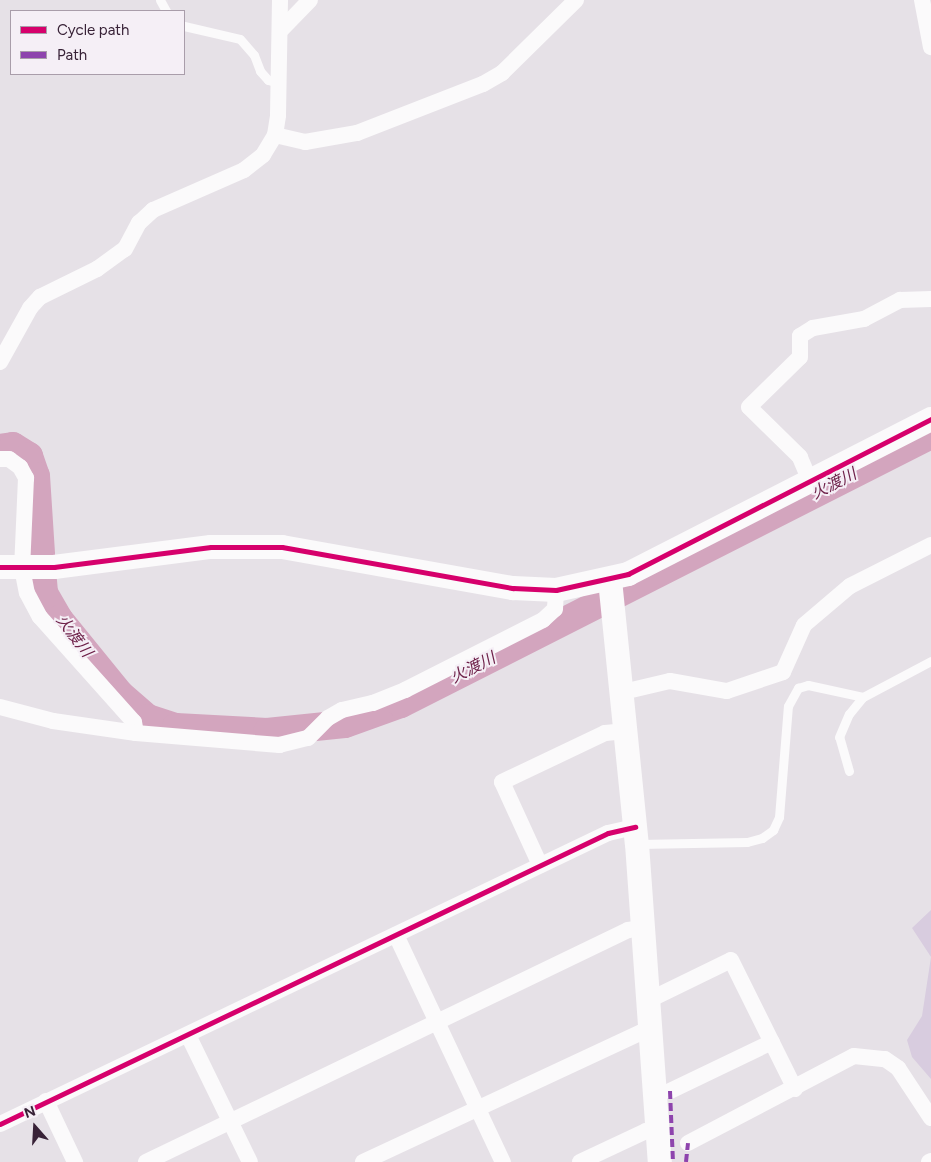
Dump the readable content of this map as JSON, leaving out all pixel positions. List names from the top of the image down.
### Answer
{
  "water": ["火渡川"],
  "legend": ["Cycle path", "Path"],
  "north": "top"
}
